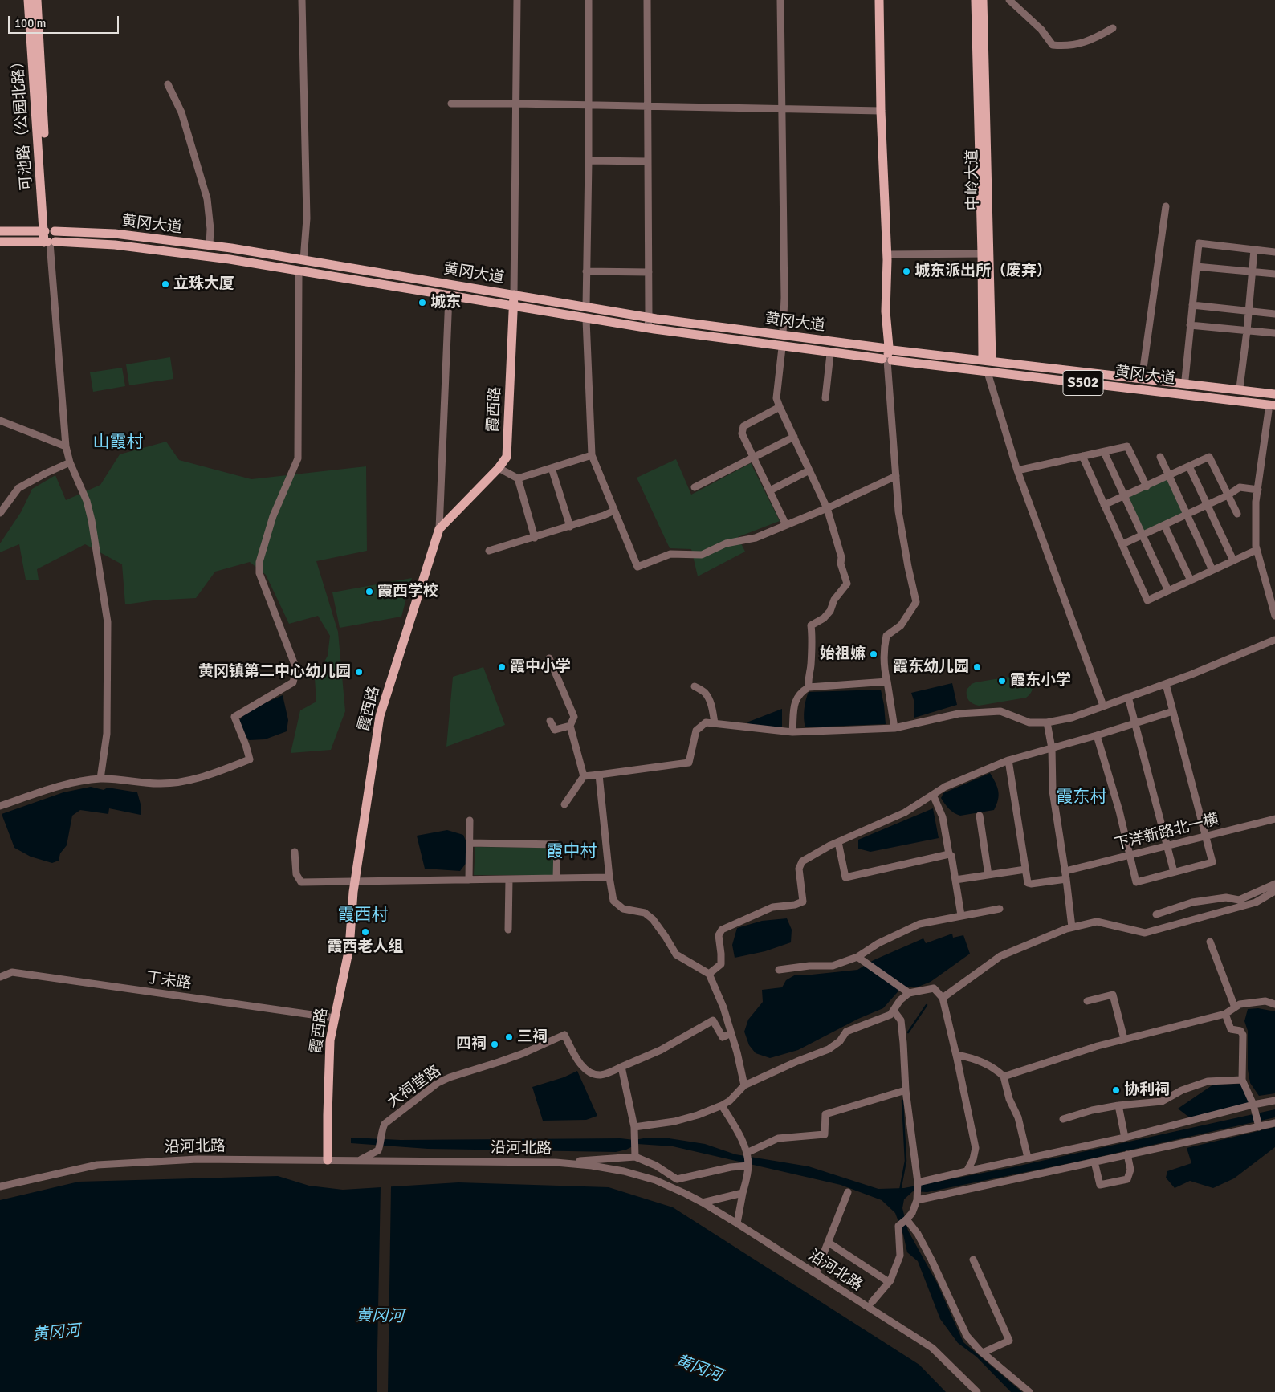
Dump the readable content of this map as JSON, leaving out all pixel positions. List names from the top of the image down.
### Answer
{
  "streets": {
    "main road": [
      "可池路（公园北路）",
      "中岭大道",
      "黄冈大道",
      "S502",
      "霞西路"
    ],
    "street": [
      "下洋新路北一横",
      "丁未路",
      "大祠堂路",
      "沿河北路"
    ]
  },
  "crossings": [
    ["可池路（公园北路）", "黄冈大道"],
    ["霞西路", "丁未路"],
    ["霞西路", "沿河北路"],
    ["大祠堂路", "沿河北路"]
  ],
  "districts": [
    "山霞村",
    "霞东村",
    "霞中村",
    "霞西村"
  ],
  "water": ["黄冈河"],
  "places": [
    "城东派出所（废弃）",
    "立珠大厦",
    "城东",
    "霞西学校",
    "始祖嫲",
    "霞中小学",
    "霞东幼儿园",
    "黄冈镇第二中心幼儿园",
    "霞东小学",
    "霞西老人组",
    "三祠",
    "四祠",
    "协利祠"
  ],
  "scale_bar": "100 m"
}
